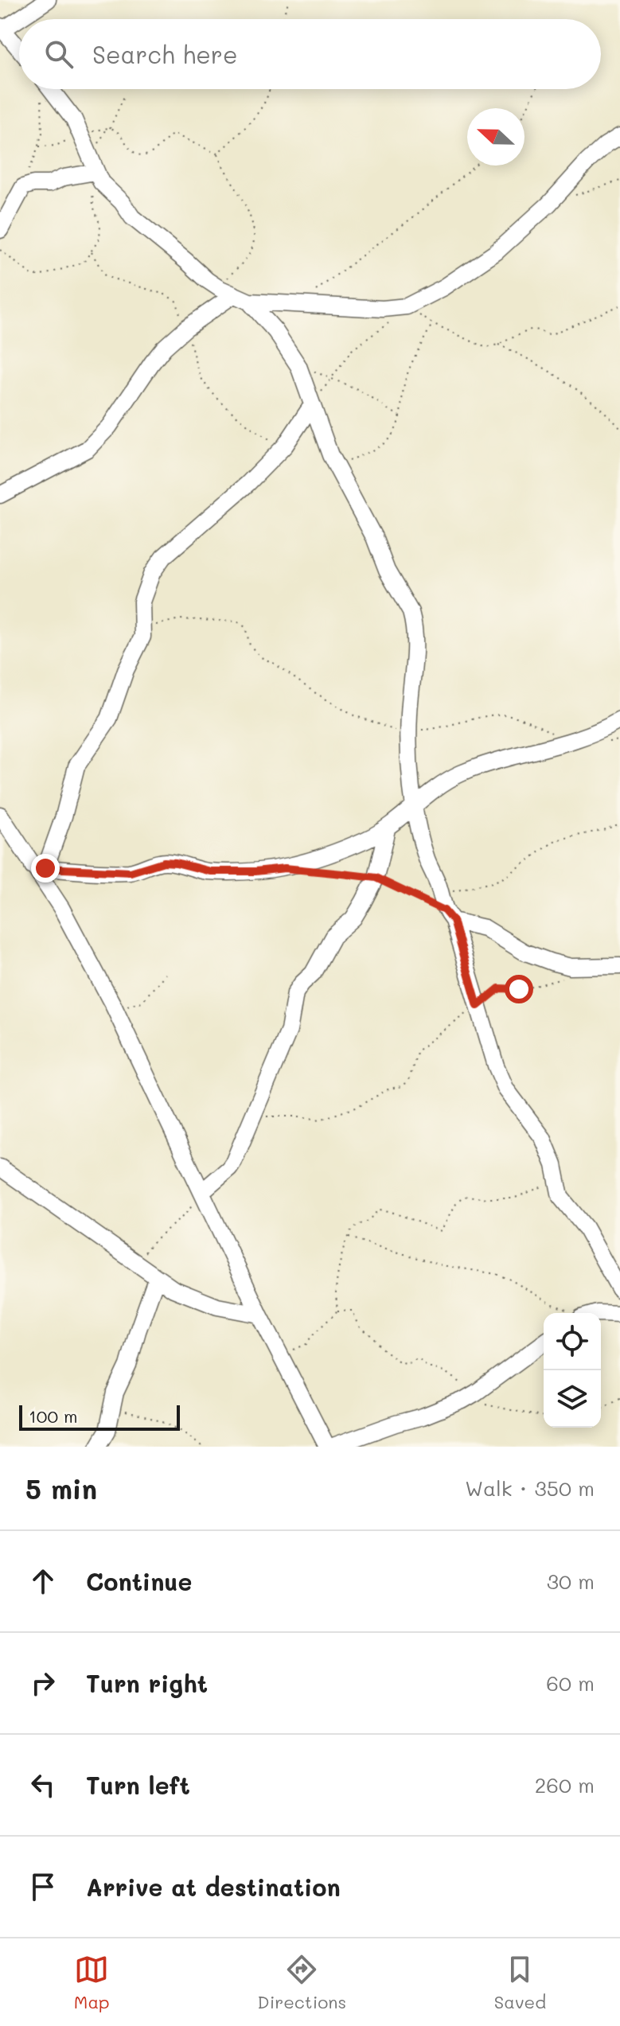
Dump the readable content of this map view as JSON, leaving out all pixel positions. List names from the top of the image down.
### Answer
{
  "scale_bar": "100 m",
  "north": "left",
  "page": {
    "search": "Search here",
    "scale": "100 m",
    "heading": ["5 min", "Walk · 350 m"],
    "list": [
      ["Continue", "30 m"],
      ["Turn right", "60 m"],
      ["Turn left", "260 m"],
      "Arrive at destination"
    ],
    "nav": ["Map", "Directions", "Saved"]
  }
}
